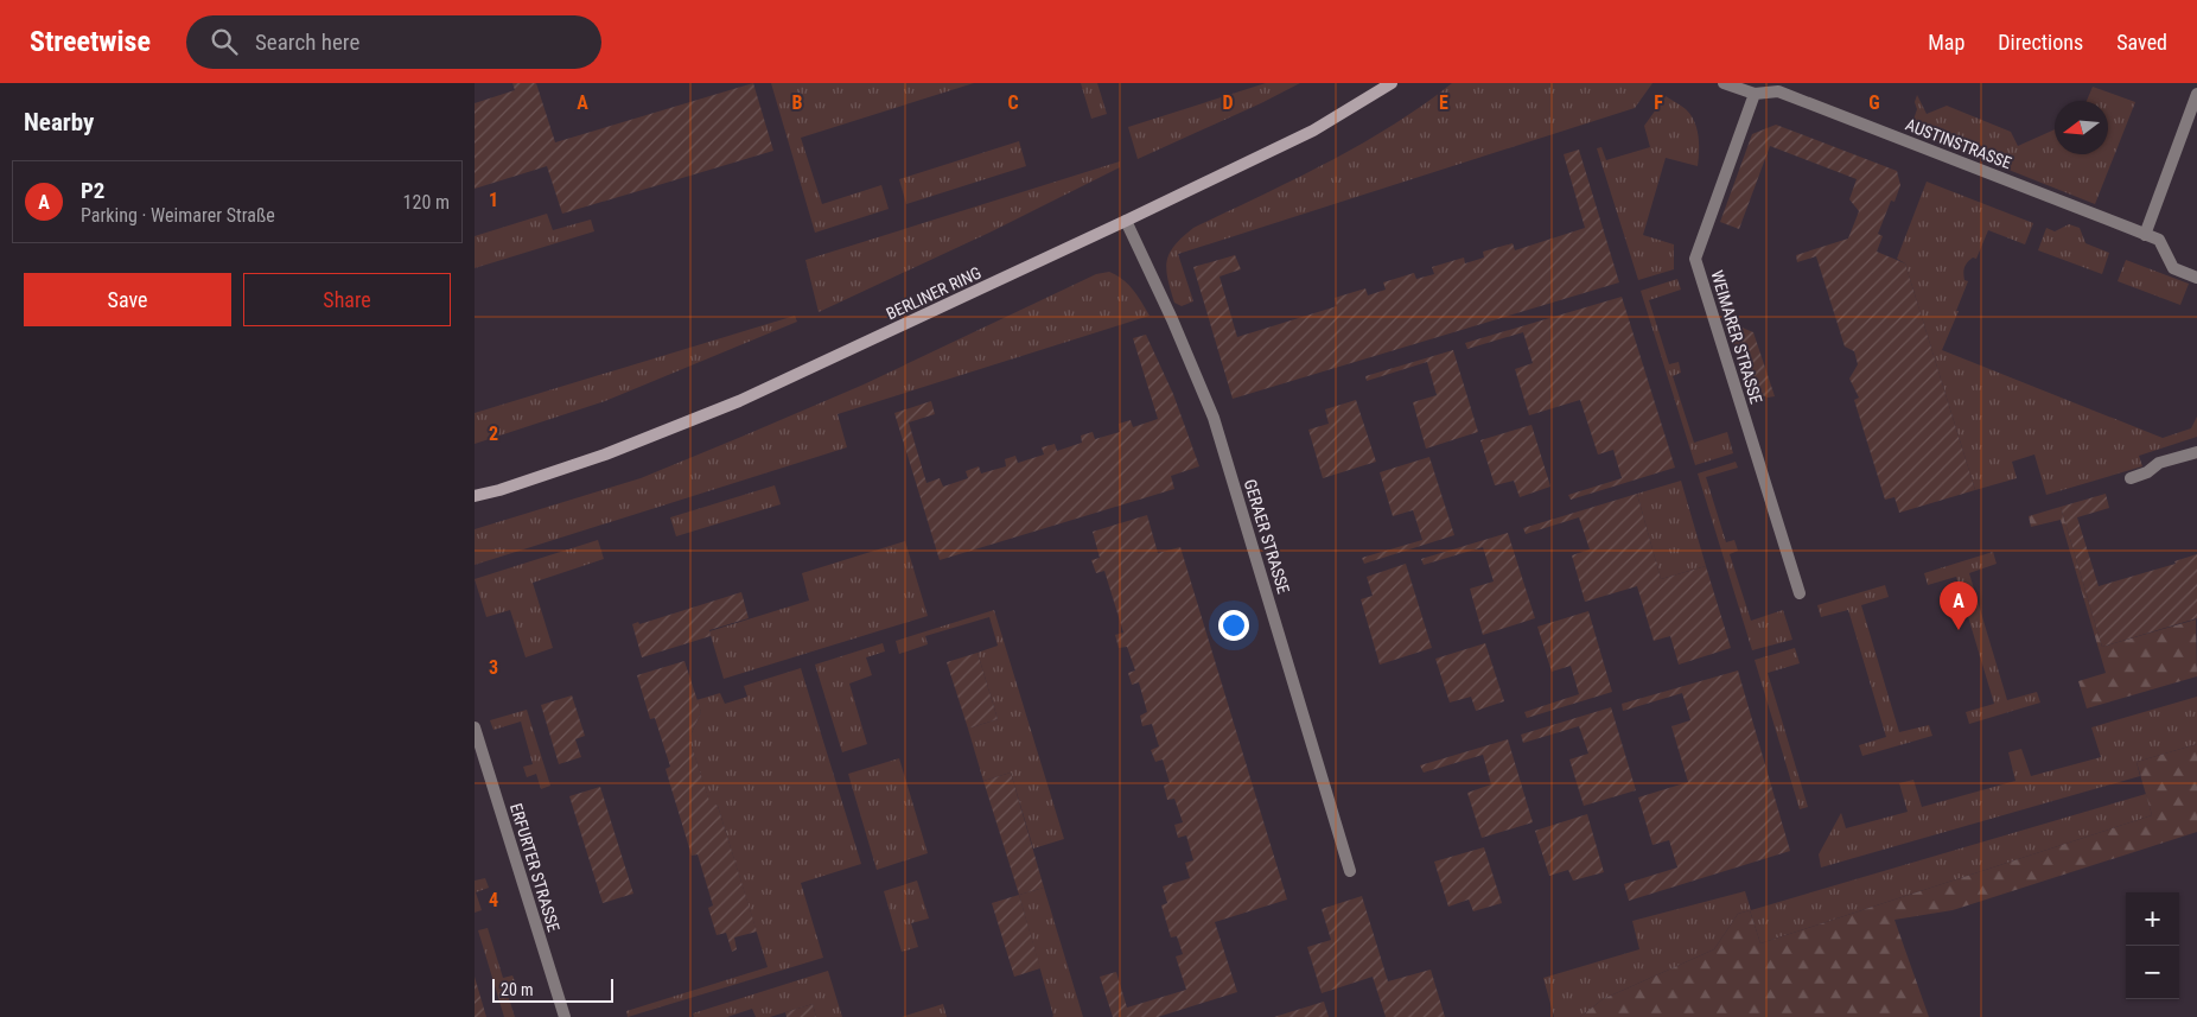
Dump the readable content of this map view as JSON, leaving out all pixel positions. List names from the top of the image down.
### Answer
{
  "streets": {
    "street": [
      "AUSTINSTRASSE",
      "BERLINER RING",
      "WEIMARER STRASSE",
      "GERAER STRASSE",
      "ERFURTER STRASSE"
    ]
  },
  "crossings": [
    ["AUSTINSTRASSE", "WEIMARER STRASSE"],
    ["BERLINER RING", "GERAER STRASSE"]
  ],
  "scale_bar": "20 m",
  "north": "left",
  "page": {
    "header": "Streetwise",
    "search": "Search here",
    "nav": ["Map", "Directions", "Saved"],
    "heading": "Nearby",
    "list": [
      {
        "mark": "A",
        "name": "P2",
        "note": "Parking · Weimarer Straße",
        "value": "120 m"
      }
    ],
    "buttons": ["Save", "Share"],
    "pins": "A",
    "map_buttons": ["+", "−"],
    "scale": "20 m"
  },
  "grid": {
    "columns": [
      "A",
      "B",
      "C",
      "D",
      "E",
      "F",
      "G"
    ],
    "rows": [
      "1",
      "2",
      "3",
      "4"
    ]
  }
}
